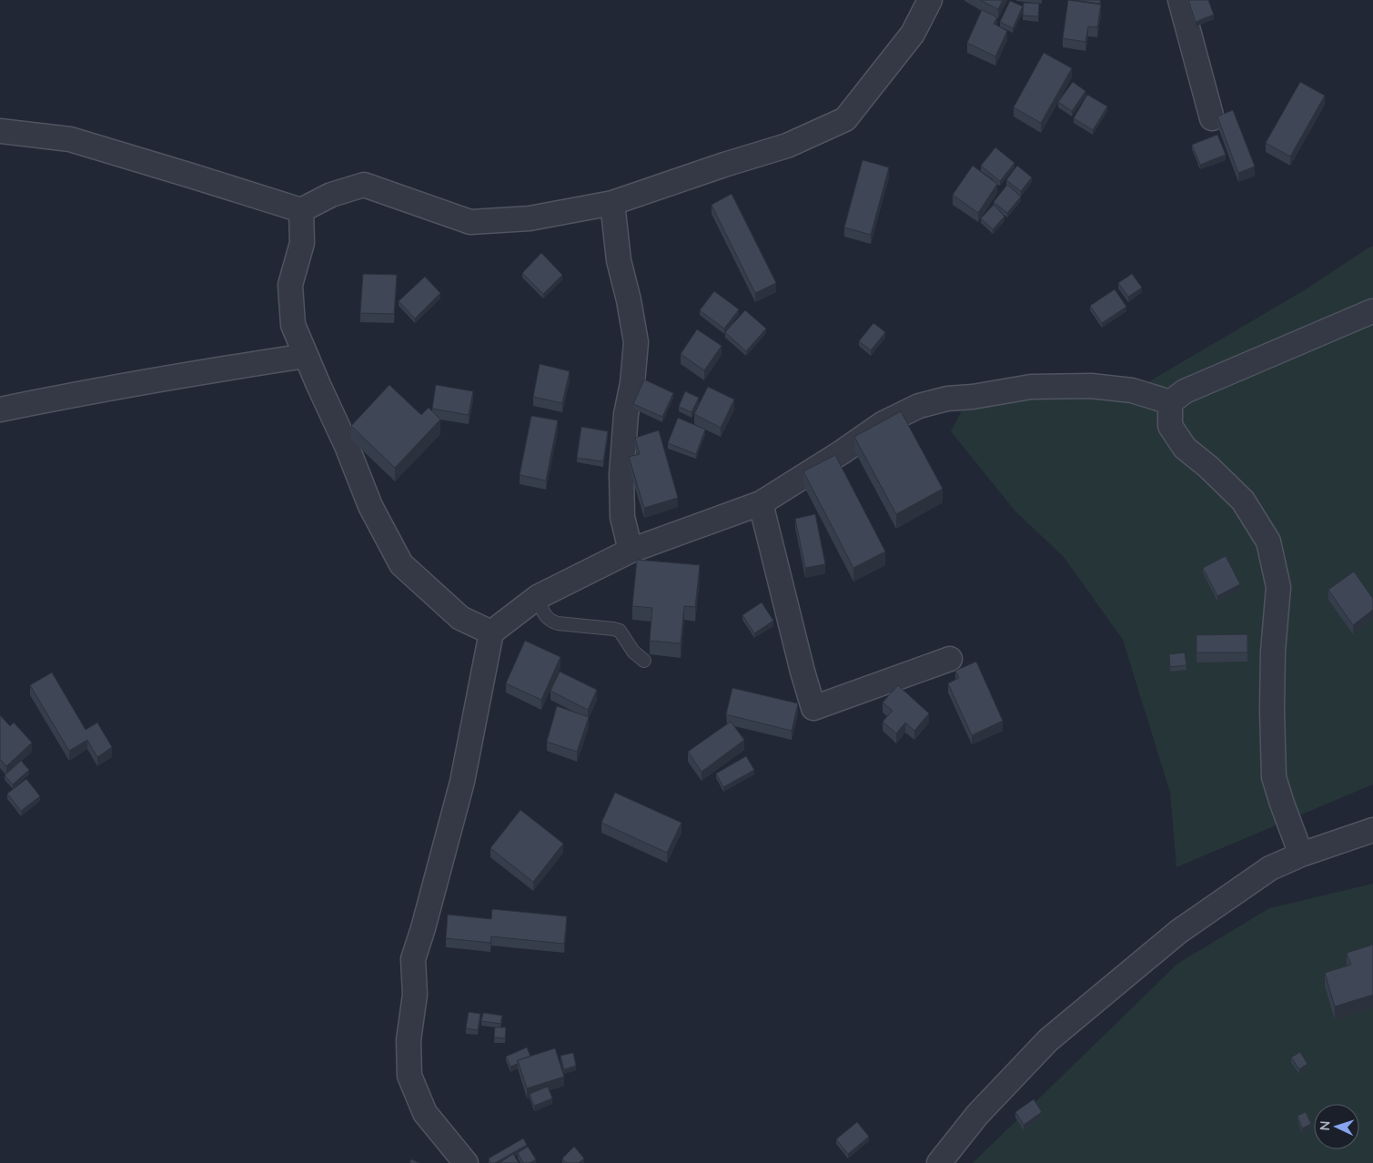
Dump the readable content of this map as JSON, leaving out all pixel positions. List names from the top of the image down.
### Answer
{
  "north": "left"
}
